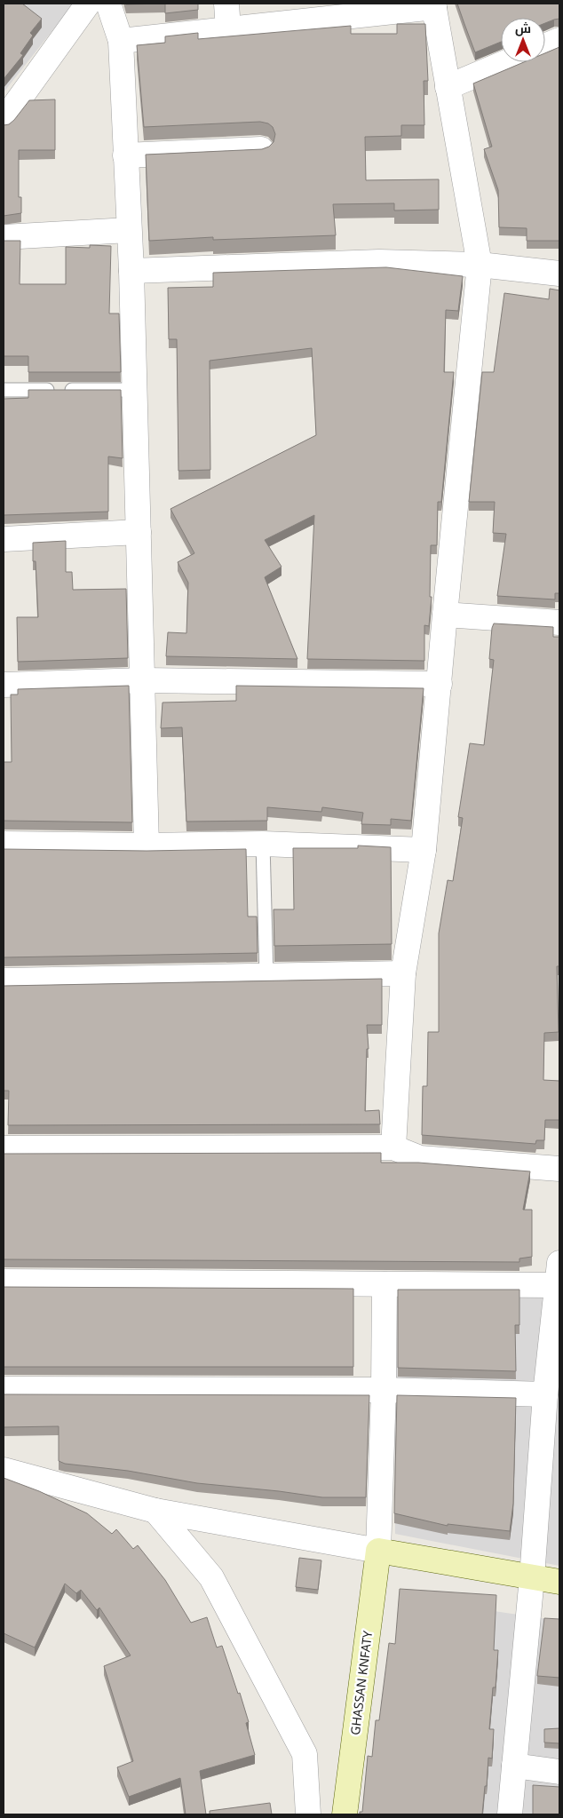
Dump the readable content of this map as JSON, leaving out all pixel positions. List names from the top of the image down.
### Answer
{
  "streets": {
    "street": ["GHASSAN KNFATY"]
  },
  "north": "top"
}
